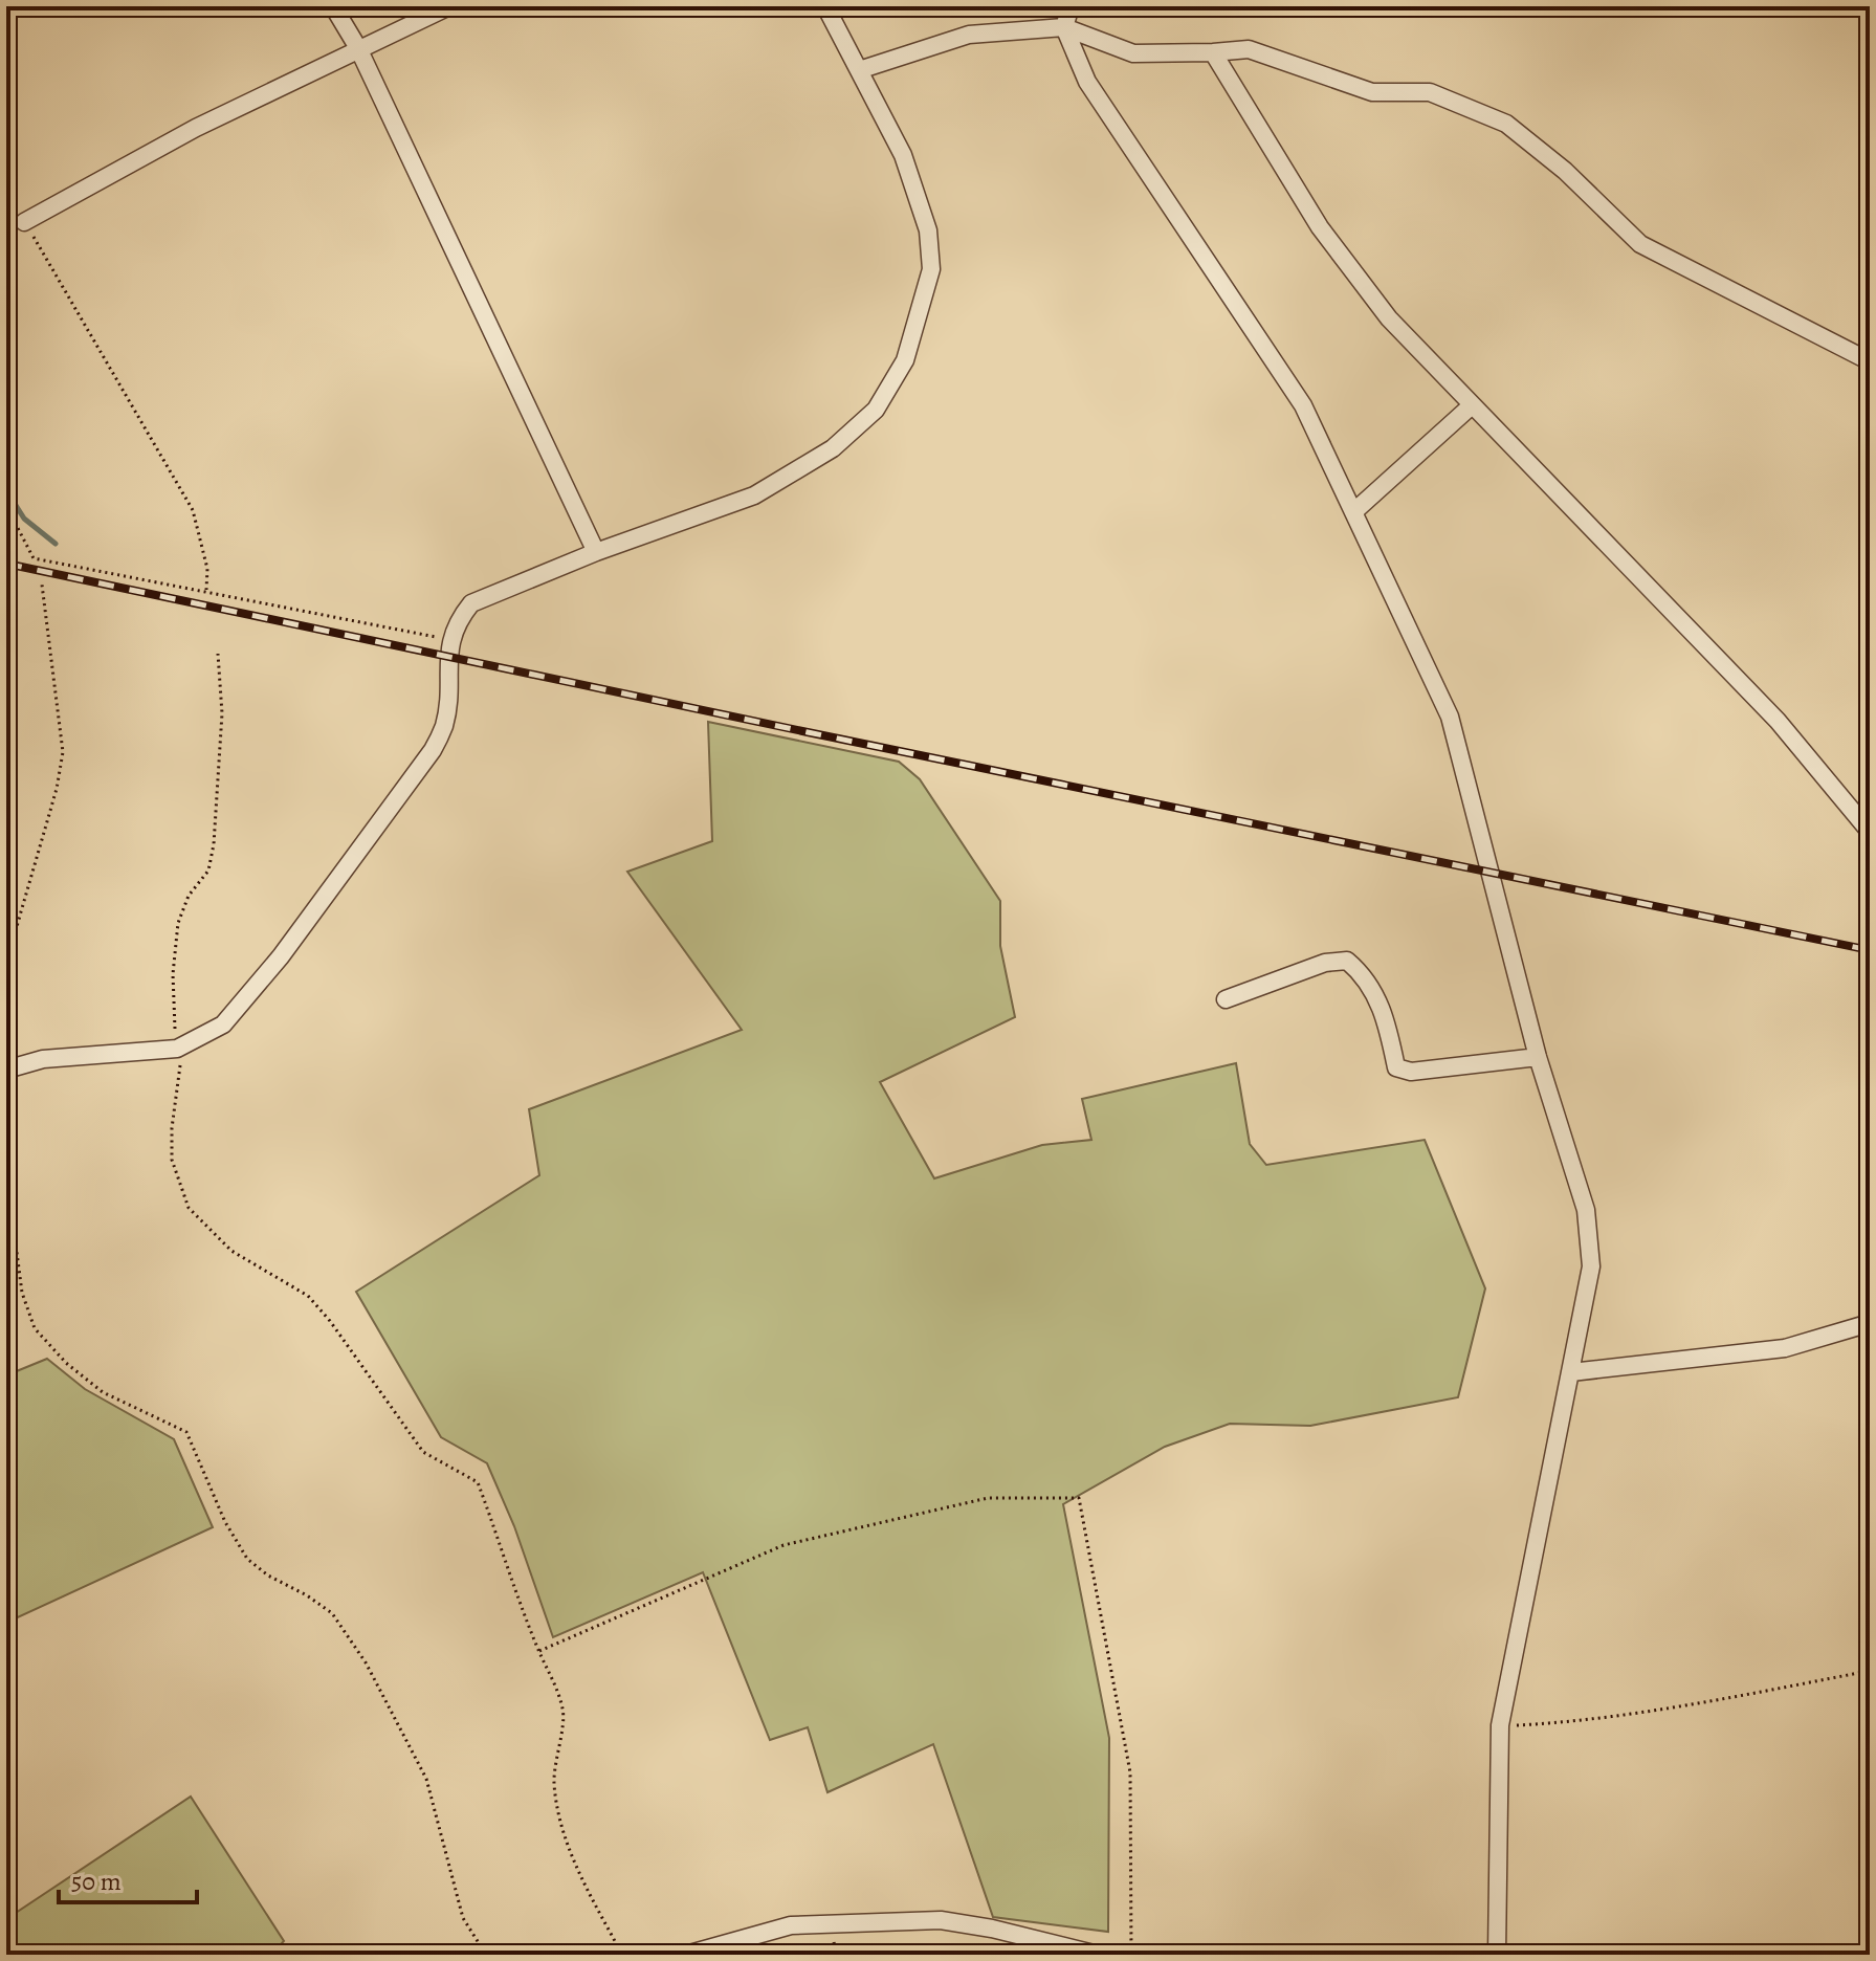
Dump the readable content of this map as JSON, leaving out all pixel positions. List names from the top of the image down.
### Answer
{
  "scale_bar": "50 m"
}
